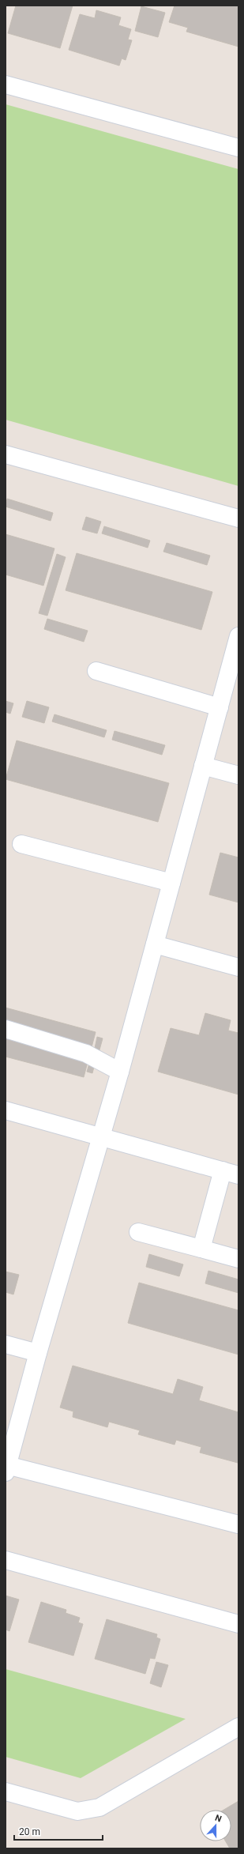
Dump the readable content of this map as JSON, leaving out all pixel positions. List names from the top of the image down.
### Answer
{
  "scale_bar": "20 m",
  "north": "top"
}
